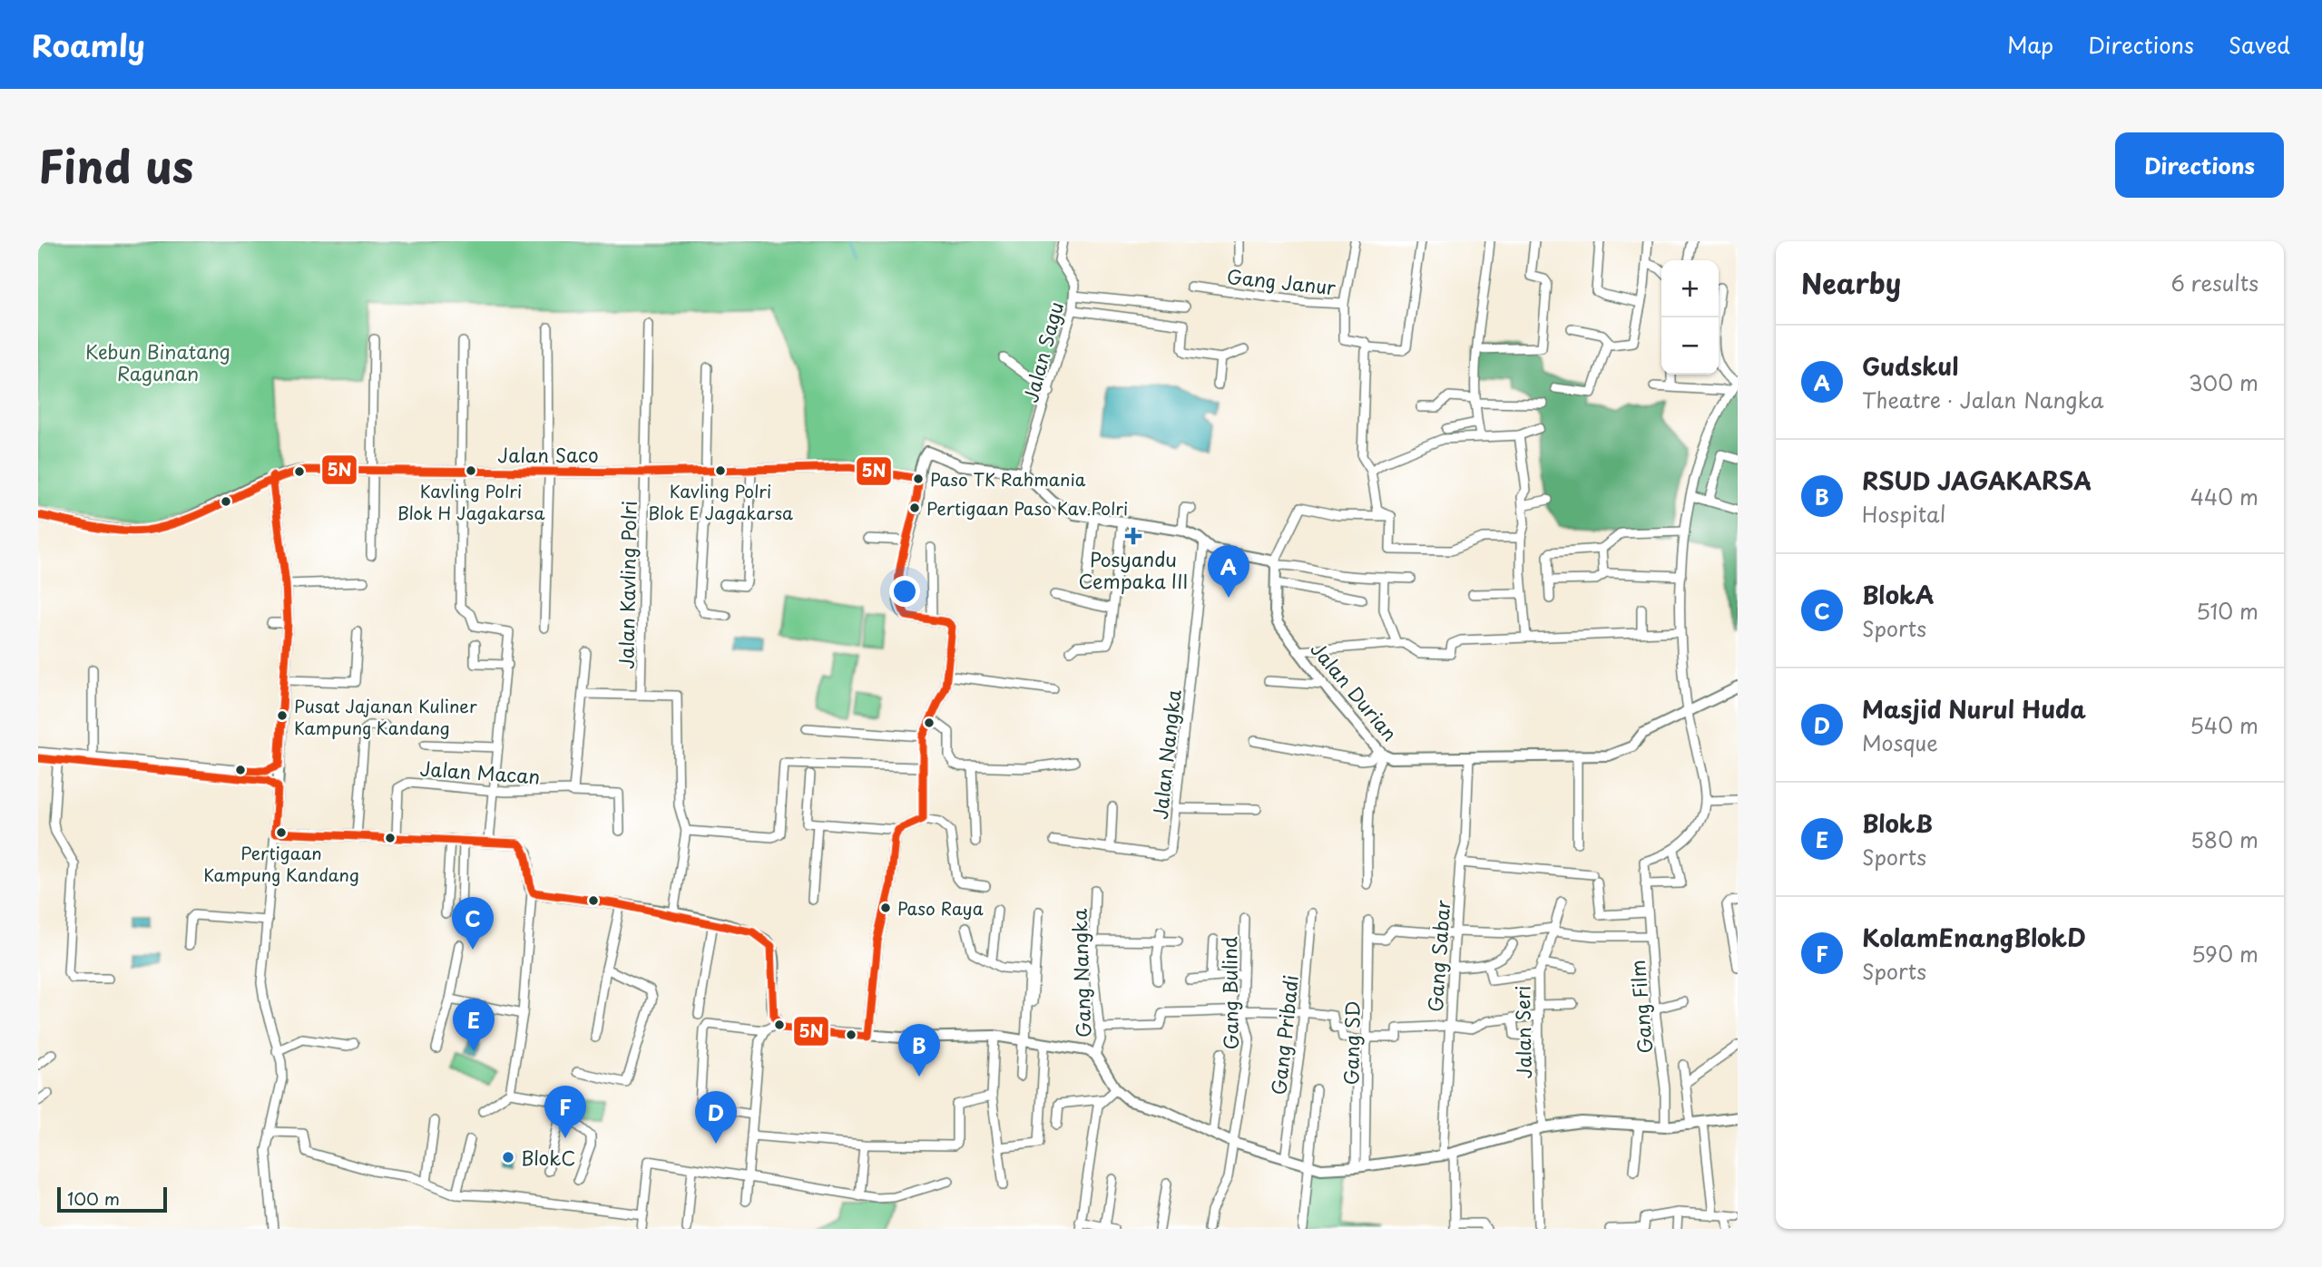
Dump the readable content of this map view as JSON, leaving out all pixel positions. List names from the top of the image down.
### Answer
{
  "streets": {
    "main road": ["Jalan Saco", "Jalan Durian"],
    "street": [
      "Gang Janur",
      "Jalan Sagu",
      "Jalan Kavling Polri",
      "Jalan Nangka",
      "Jalan Macan",
      "Gang Sabar",
      "Gang Nangka",
      "Gang Bulind",
      "Gang Film",
      "Jalan Seri",
      "Gang Pribadi",
      "Gang SD"
    ]
  },
  "crossings": [
    ["Jalan Saco", "Jalan Kavling Polri"],
    ["Jalan Durian", "Gang Sabar"]
  ],
  "parks": ["Kebun Binatang Ragunan"],
  "places": {
    "other": [
      "Kavling Polri Blok H Jagakarsa",
      "Kavling Polri Blok E Jagakarsa",
      "Paso TK Rahmania",
      "Pertigaan Paso Kav.Polri",
      "Pusat Jajanan Kuliner Kampung Kandang",
      "Pertigaan Kampung Kandang",
      "Paso Raya",
      "BlokC"
    ],
    "health": ["Posyandu Cempaka III"]
  },
  "lines": ["transit line 5N"],
  "scale_bar": "100 m",
  "page": {
    "header": "Roamly",
    "nav": ["Map", "Directions", "Saved"],
    "title": "Find us",
    "buttons": "Directions",
    "heading": ["Nearby", "6 results"],
    "map_buttons": ["+", "−"],
    "list": [
      {
        "mark": "A",
        "name": "Gudskul",
        "note": "Theatre · Jalan Nangka",
        "value": "300 m"
      },
      {
        "mark": "B",
        "name": "RSUD JAGAKARSA",
        "note": "Hospital",
        "value": "440 m"
      },
      {
        "mark": "C",
        "name": "BlokA",
        "note": "Sports",
        "value": "510 m"
      },
      {
        "mark": "D",
        "name": "Masjid Nurul Huda",
        "note": "Mosque",
        "value": "540 m"
      },
      {
        "mark": "E",
        "name": "BlokB",
        "note": "Sports",
        "value": "580 m"
      },
      {
        "mark": "F",
        "name": "KolamEnangBlokD",
        "note": "Sports",
        "value": "590 m"
      }
    ],
    "pins": [
      "A",
      "C",
      "E",
      "B",
      "F",
      "D"
    ],
    "scale": "100 m"
  }
}
